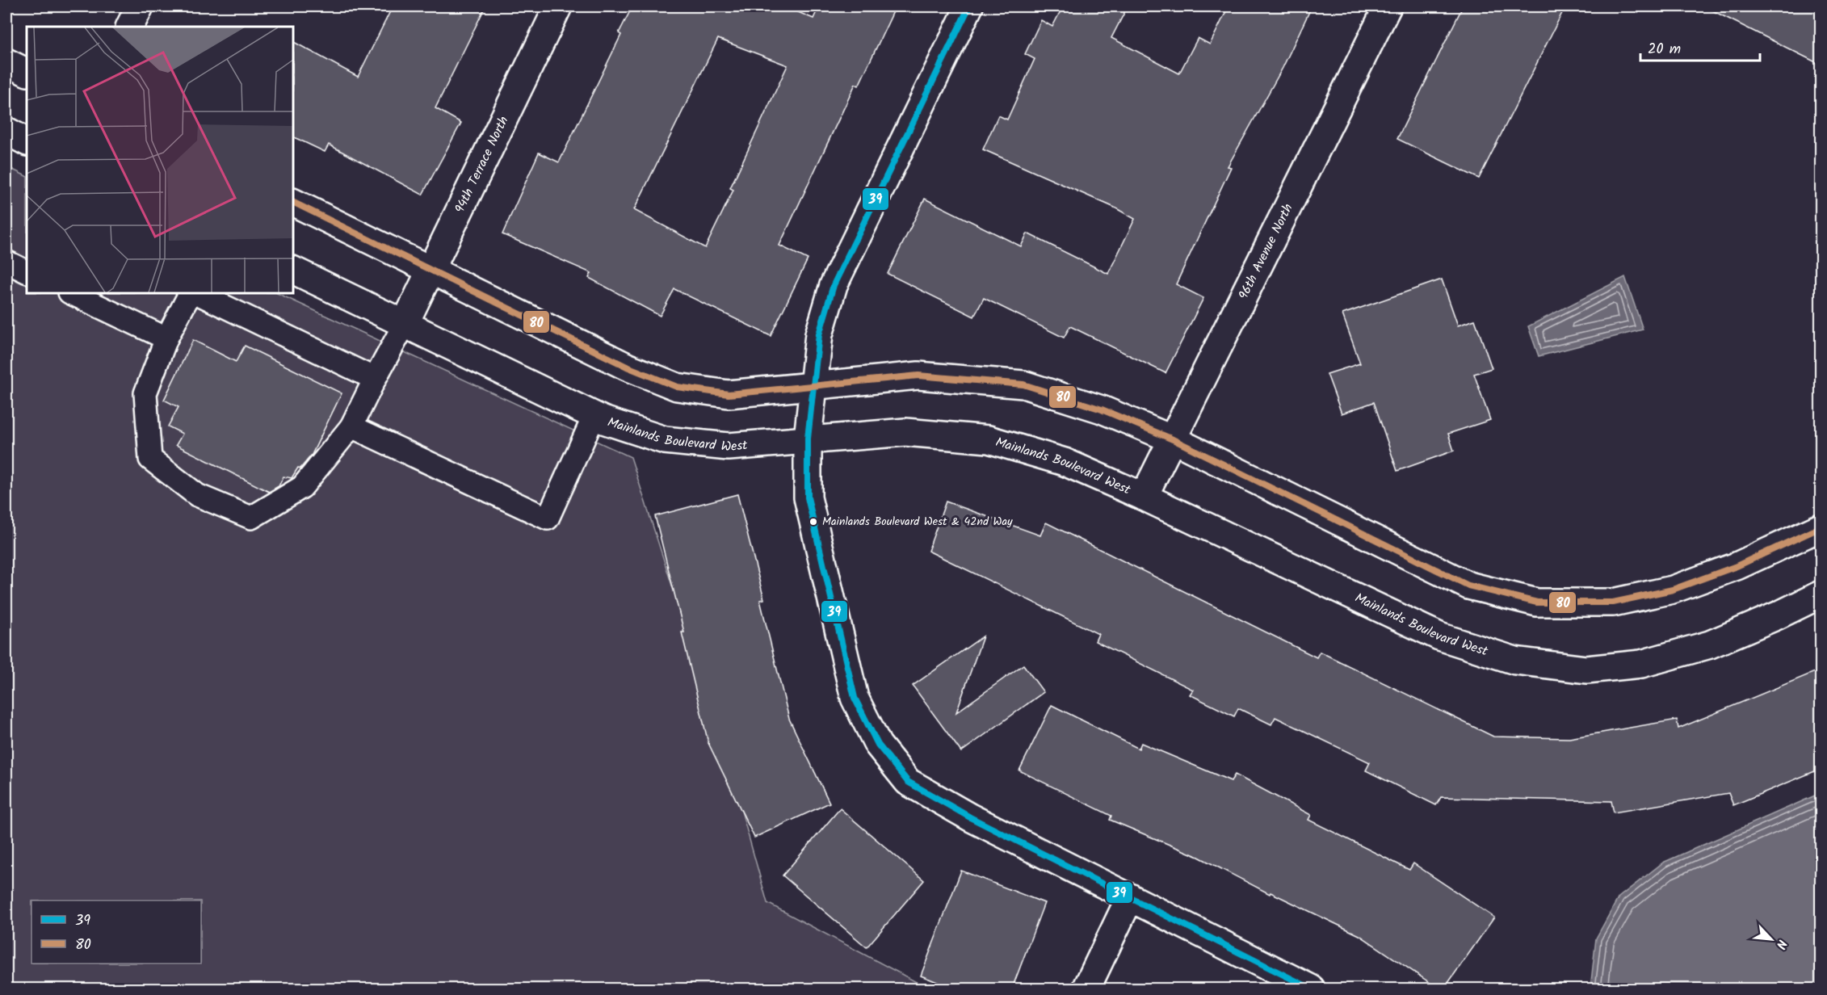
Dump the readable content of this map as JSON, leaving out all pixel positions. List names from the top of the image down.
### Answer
{
  "streets": {
    "street": ["94th Terrace North", "96th Avenue North", "Mainlands Boulevard West"]
  },
  "crossings": [
    ["94th Terrace North", "Mainlands Boulevard West"],
    ["96th Avenue North", "Mainlands Boulevard West"]
  ],
  "places": ["Mainlands Boulevard West & 42nd Way"],
  "lines": ["transit line 39", "transit line 80"],
  "legend": ["39", "80"],
  "scale_bar": "20 m",
  "north": "bottom right"
}
